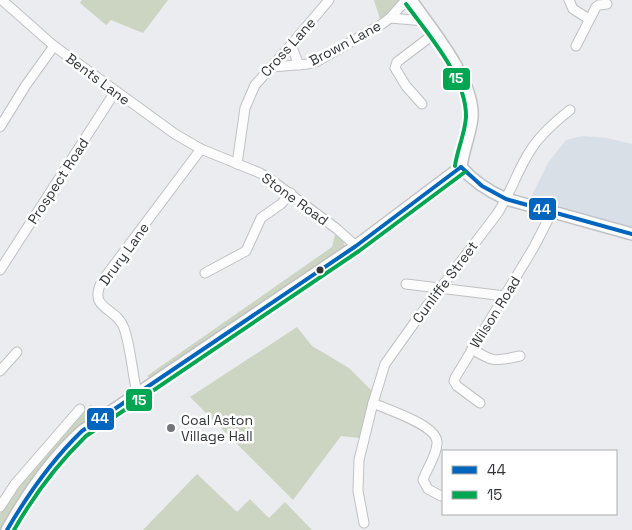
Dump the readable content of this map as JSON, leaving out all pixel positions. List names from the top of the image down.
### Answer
{
  "streets": {
    "street": [
      "Brown Lane",
      "Cross Lane",
      "Bents Lane",
      "Prospect Road",
      "Stone Road",
      "Drury Lane",
      "Cunliffe Street",
      "Wilson Road"
    ]
  },
  "crossings": [
    ["Brown Lane", "Cross Lane"],
    ["Cross Lane", "Stone Road"],
    ["Bents Lane", "Prospect Road"],
    ["Bents Lane", "Stone Road"],
    ["Bents Lane", "Drury Lane"],
    ["Stone Road", "Drury Lane"]
  ],
  "places": ["Coal Aston Village Hall"],
  "lines": ["transit line 15", "transit line 44"],
  "legend": ["44", "15"]
}
